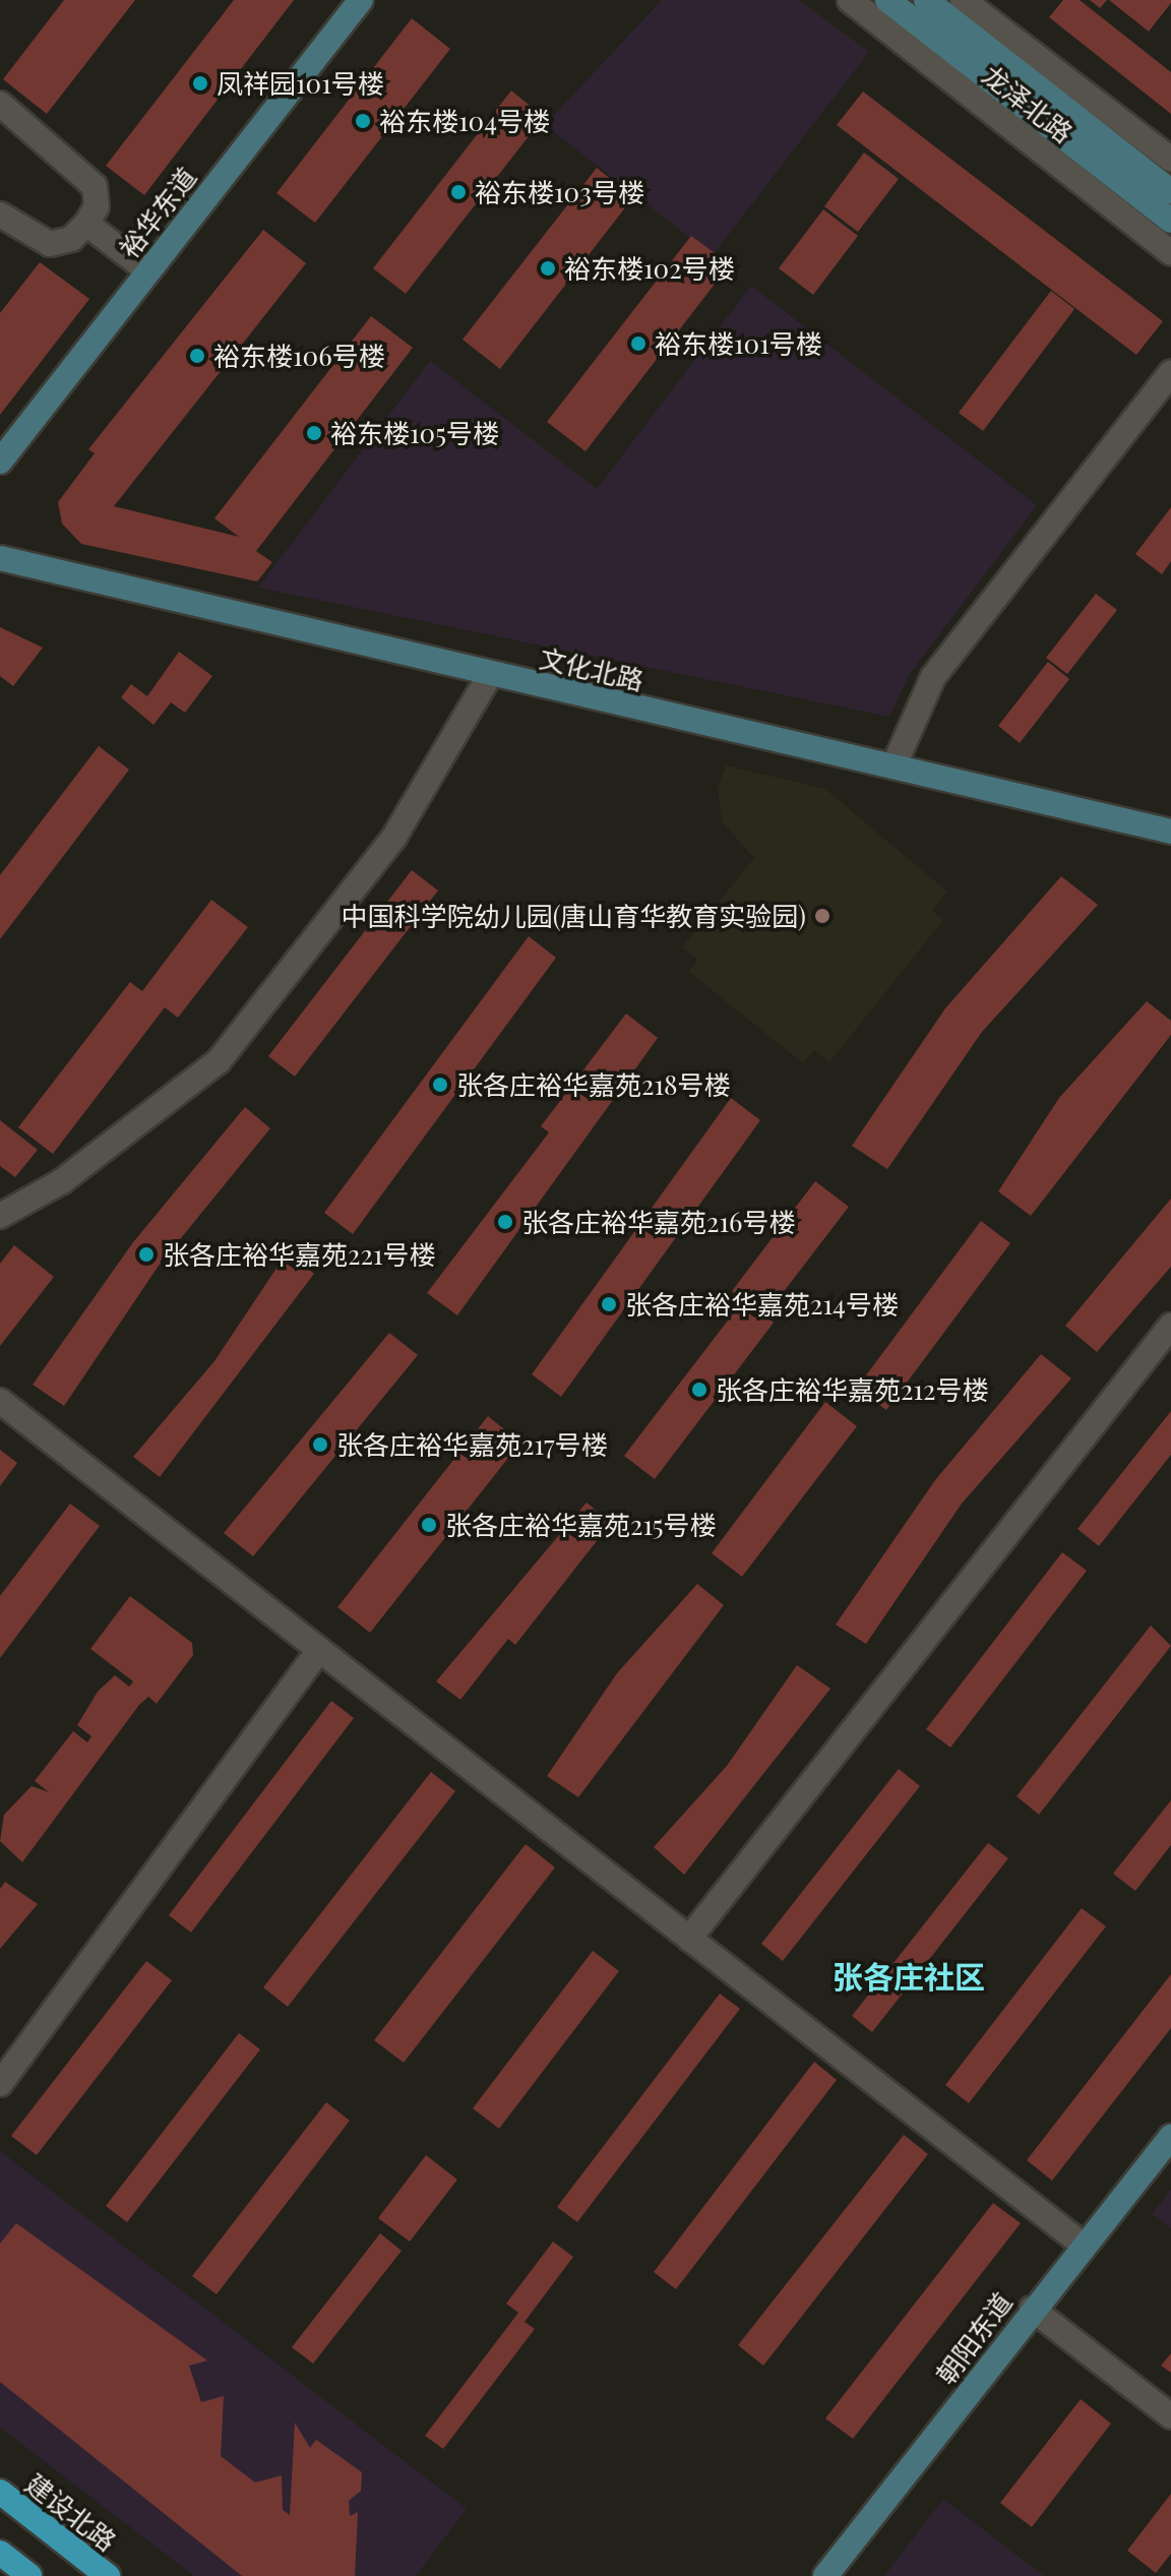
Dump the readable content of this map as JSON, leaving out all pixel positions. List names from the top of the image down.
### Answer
{
  "streets": {
    "main road": ["建设北路"],
    "street": [
      "龙泽北路",
      "裕华东道",
      "文化北路",
      "朝阳东道"
    ]
  },
  "districts": ["张各庄社区"],
  "places": [
    "凤祥园101号楼",
    "裕东楼104号楼",
    "裕东楼103号楼",
    "裕东楼102号楼",
    "裕东楼101号楼",
    "裕东楼106号楼",
    "裕东楼105号楼",
    "中国科学院幼儿园(唐山育华教育实验园)",
    "张各庄裕华嘉苑218号楼",
    "张各庄裕华嘉苑216号楼",
    "张各庄裕华嘉苑221号楼",
    "张各庄裕华嘉苑214号楼",
    "张各庄裕华嘉苑212号楼",
    "张各庄裕华嘉苑217号楼",
    "张各庄裕华嘉苑215号楼"
  ]
}
